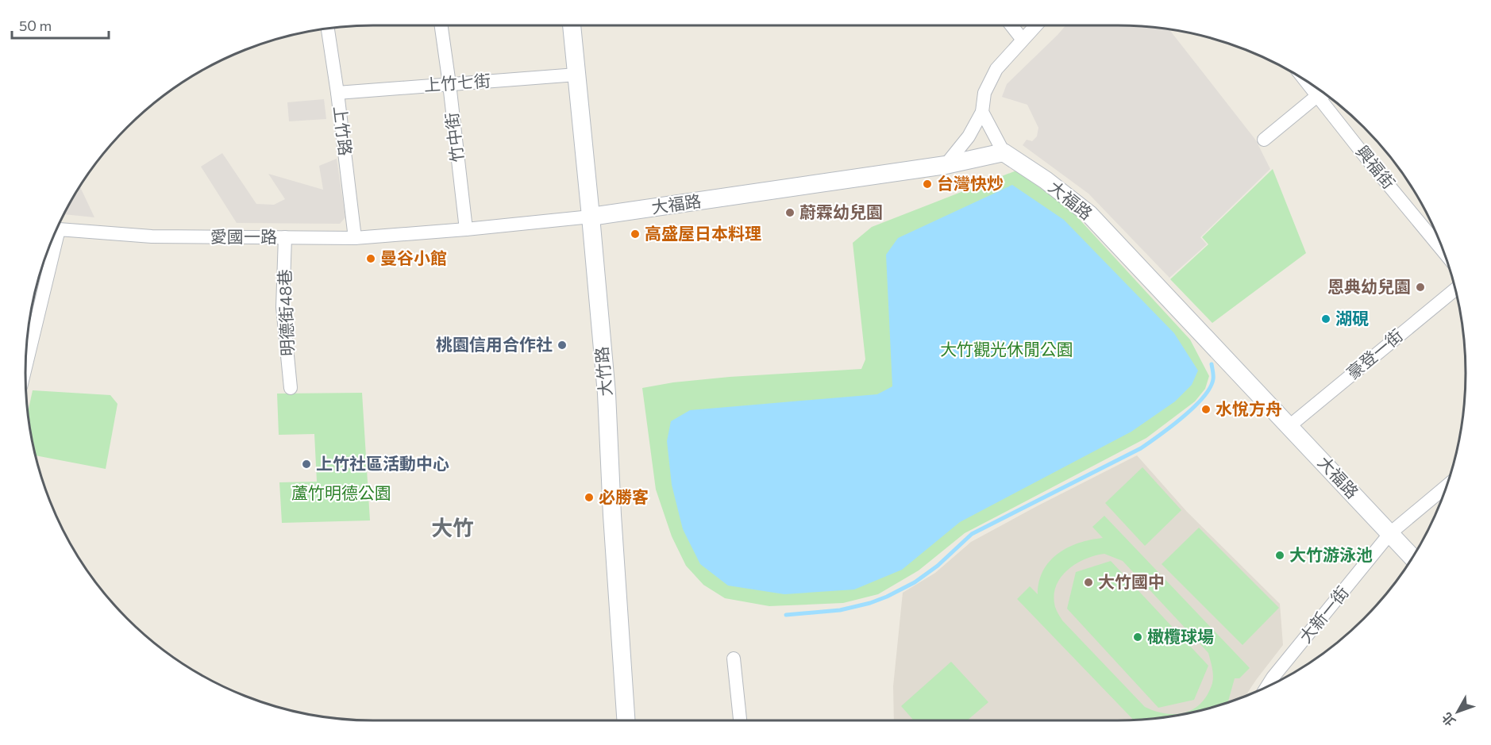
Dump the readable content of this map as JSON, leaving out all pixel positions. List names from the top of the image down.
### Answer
{
  "streets": {
    "street": [
      "上竹七街",
      "上竹路",
      "竹中街",
      "興福街",
      "大福路",
      "愛國一路",
      "明德街48巷",
      "豪登一街",
      "大竹路",
      "大新一街"
    ]
  },
  "crossings": [
    ["上竹七街", "上竹路"],
    ["上竹七街", "竹中街"],
    ["上竹七街", "大竹路"],
    ["上竹路", "愛國一路"],
    ["竹中街", "愛國一路"],
    ["大福路", "愛國一路"],
    ["大福路", "豪登一街"],
    ["大福路", "大竹路"],
    ["大福路", "大新一街"],
    ["愛國一路", "明德街48巷"],
    ["愛國一路", "大竹路"]
  ],
  "districts": ["大竹"],
  "parks": ["大竹觀光休閒公園", "蘆竹明德公園"],
  "places": [
    "台灣快炒",
    "蔚霖幼兒園",
    "高盛屋日本料理",
    "曼谷小館",
    "恩典幼兒園",
    "湖硯",
    "桃園信用合作社",
    "水悅方舟",
    "上竹社區活動中心",
    "必勝客",
    "大竹游泳池",
    "大竹國中",
    "橄欖球場"
  ],
  "scale_bar": "50 m",
  "north": "bottom left"
}
